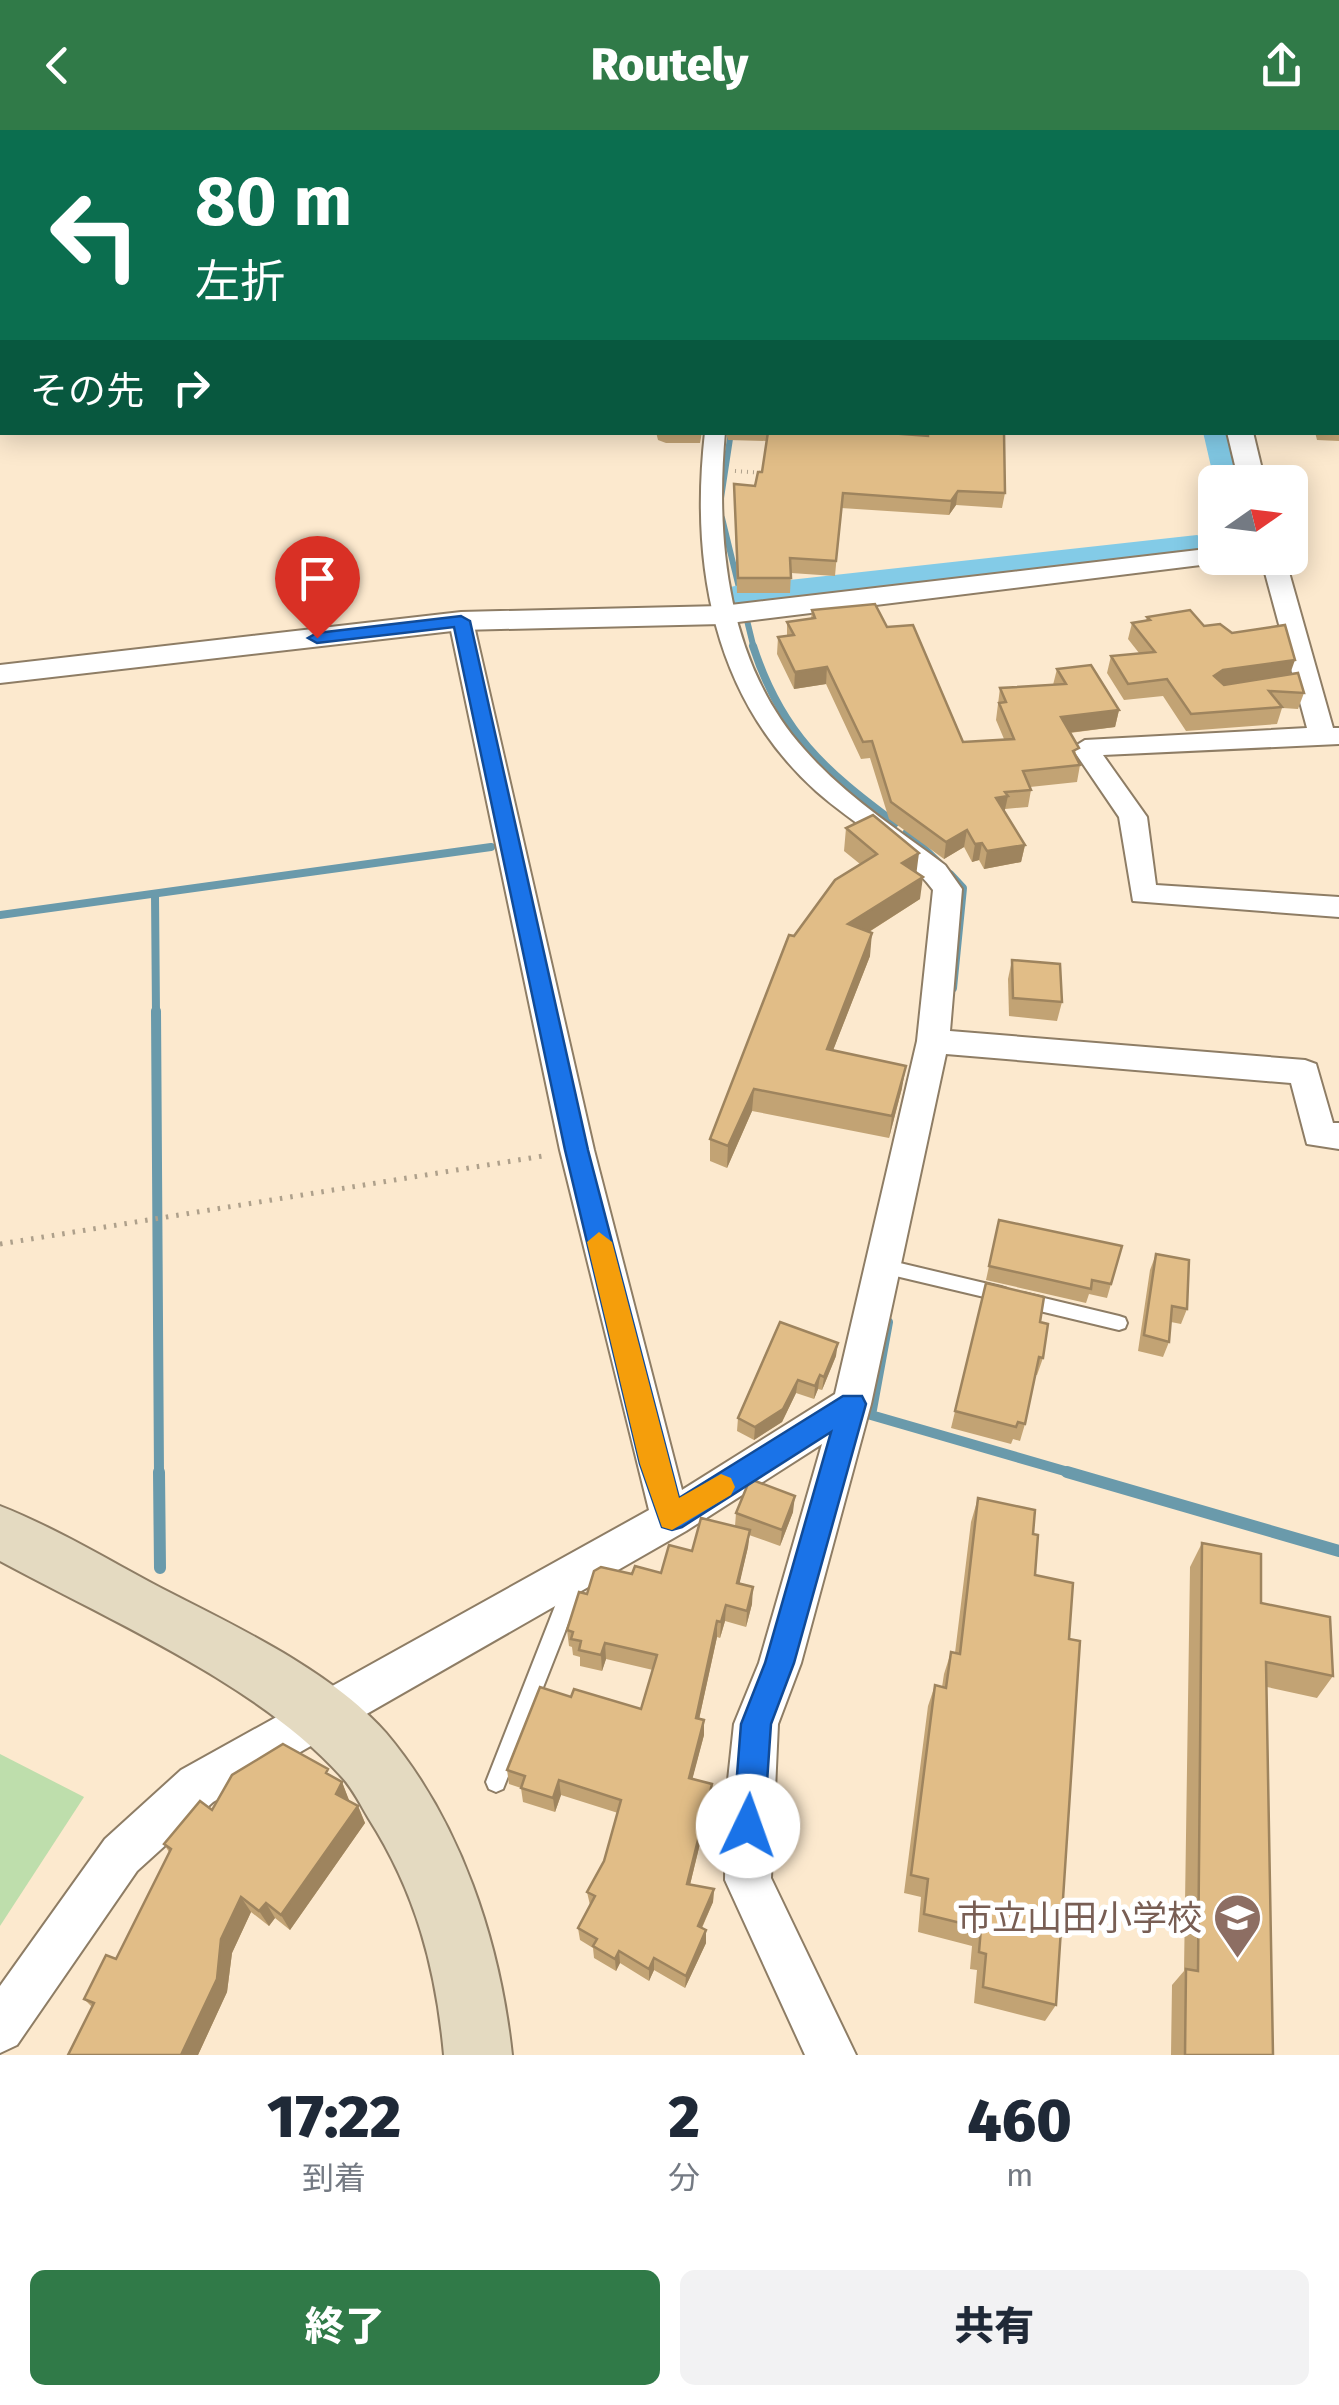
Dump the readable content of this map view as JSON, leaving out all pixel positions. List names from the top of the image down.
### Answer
{
  "places": {
    "school or university": ["市立山田小学校"]
  },
  "north": "right",
  "page": {
    "header": "Routely",
    "turn": ["80 m", "左折"],
    "then": "その先",
    "eta": [
      "17:22",
      "到着",
      "2",
      "分",
      "460",
      "m"
    ],
    "buttons": ["終了", "共有"]
  }
}
